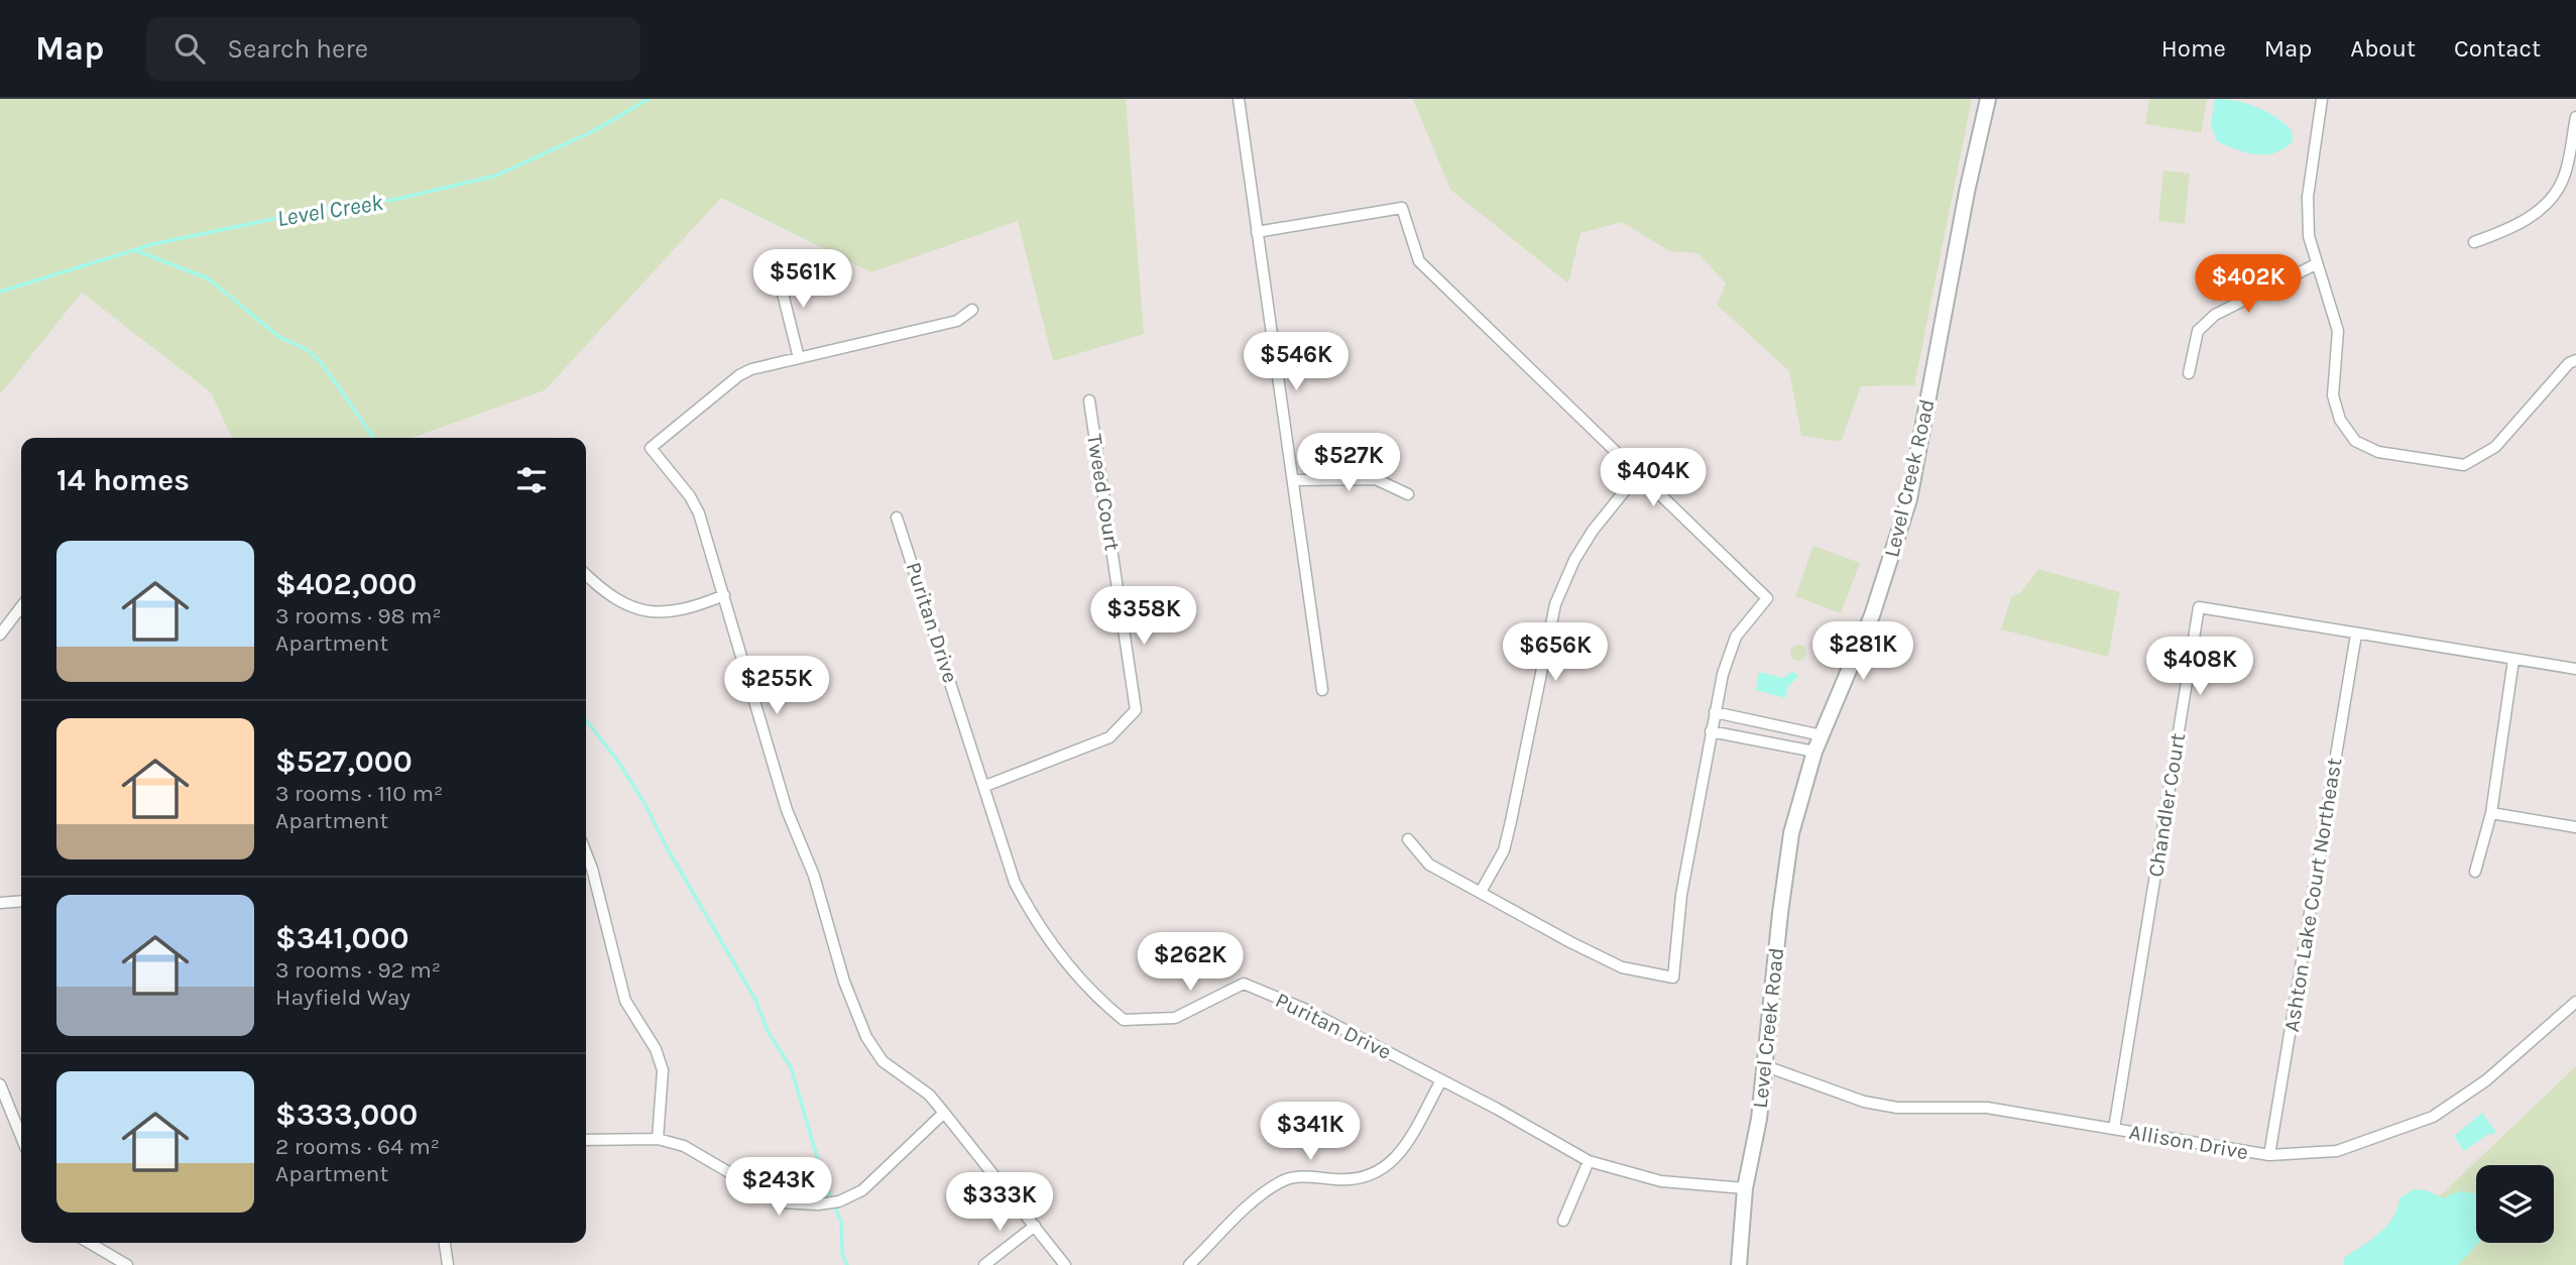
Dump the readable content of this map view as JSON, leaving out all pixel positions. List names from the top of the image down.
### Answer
{
  "streets": {
    "street": [
      "Level Creek Road",
      "Tweed Court",
      "Puritan Drive",
      "Chandler Court",
      "Ashton Lake Court Northeast",
      "Allison Drive"
    ]
  },
  "crossings": [
    ["Level Creek Road", "Puritan Drive"],
    ["Level Creek Road", "Allison Drive"],
    ["Tweed Court", "Puritan Drive"],
    ["Chandler Court", "Ashton Lake Court Northeast"],
    ["Chandler Court", "Allison Drive"],
    ["Ashton Lake Court Northeast", "Allison Drive"]
  ],
  "water": ["Level Creek"],
  "page": {
    "header": "Map",
    "search": "Search here",
    "nav": [
      "Home",
      "Map",
      "About",
      "Contact"
    ],
    "price": [
      "$561K",
      "$402K",
      "$546K",
      "$527K",
      "$404K",
      "$358K",
      "$281K",
      "$656K",
      "$408K",
      "$255K",
      "$262K",
      "$341K",
      "$243K",
      "$333K"
    ],
    "heading": "14 homes",
    "list": [
      {
        "name": "$402,000",
        "note": "3 rooms · 98 m² · Apartment"
      },
      {
        "name": "$527,000",
        "note": "3 rooms · 110 m² · Apartment"
      },
      {
        "name": "$341,000",
        "note": "3 rooms · 92 m² · Hayfield Way"
      },
      {
        "name": "$333,000",
        "note": "2 rooms · 64 m² · Apartment"
      }
    ]
  }
}
